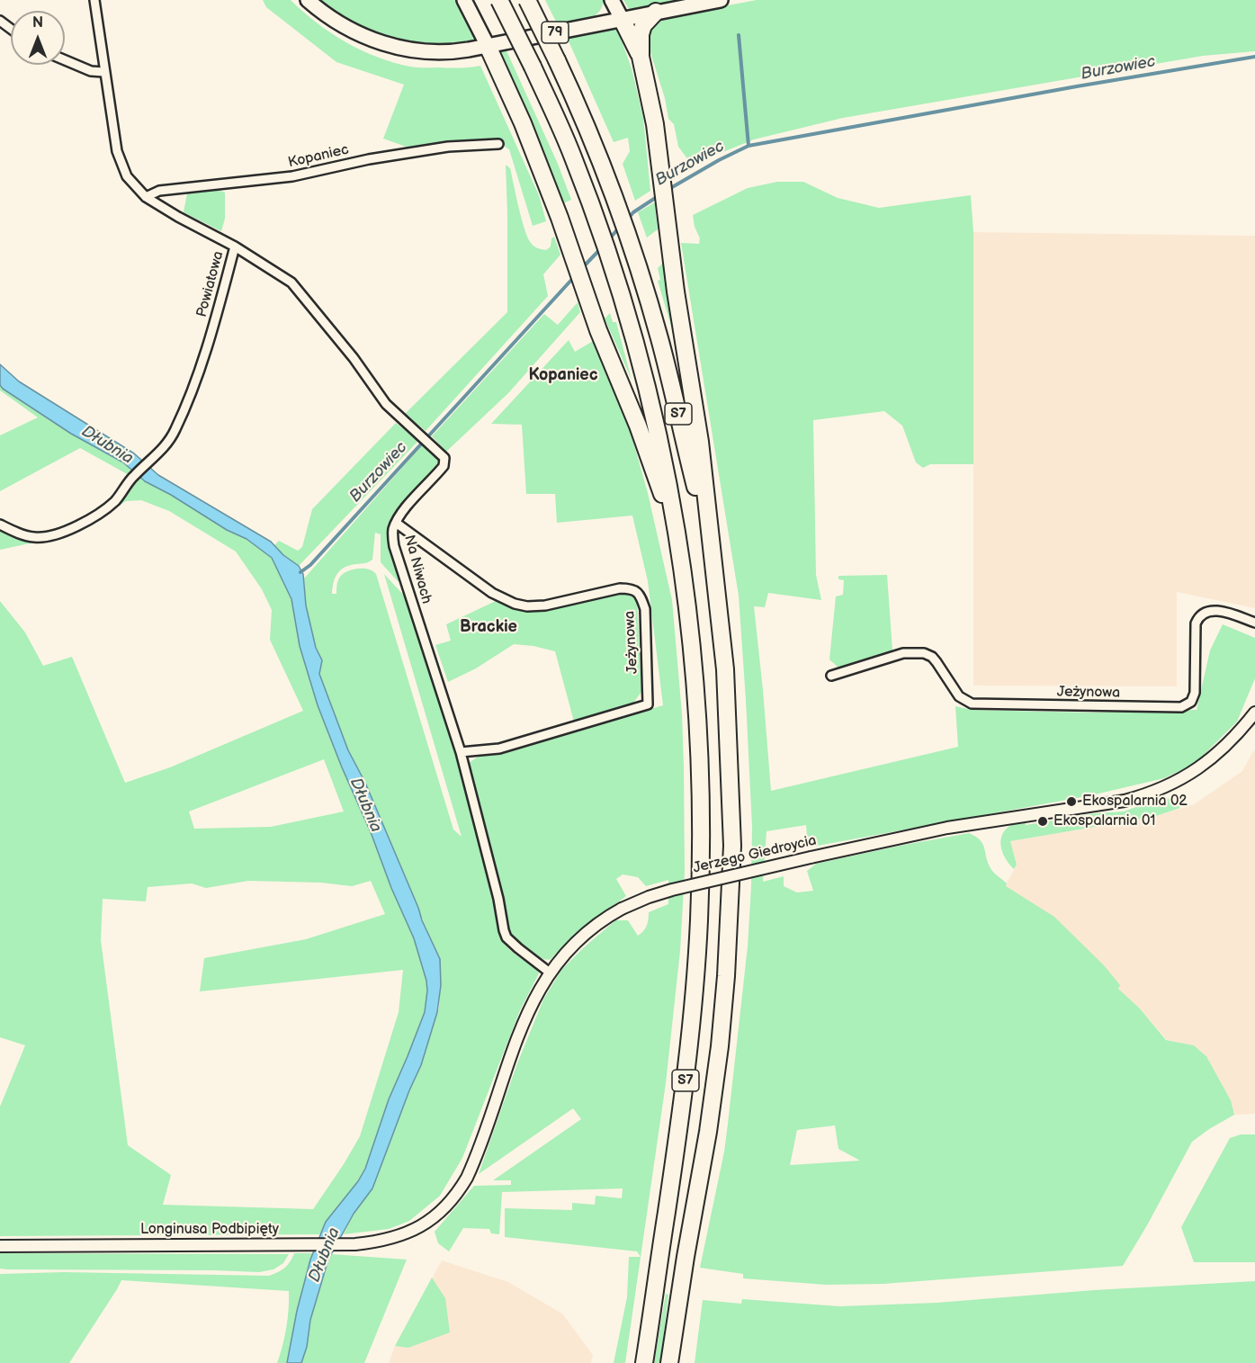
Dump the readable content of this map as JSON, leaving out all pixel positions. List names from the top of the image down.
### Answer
{
  "streets": {
    "highway": ["S7"],
    "main road": ["79"],
    "street": [
      "Kopaniec",
      "Powiatowa",
      "Na Niwach",
      "Jeżynowa",
      "Jerzego Giedroycia",
      "Longinusa Podbipięty"
    ]
  },
  "crossings": [
    ["Kopaniec", "Powiatowa"],
    ["Powiatowa", "Na Niwach"],
    ["Na Niwach", "Jeżynowa"],
    ["Na Niwach", "Jerzego Giedroycia"],
    ["Jerzego Giedroycia", "Longinusa Podbipięty"]
  ],
  "districts": ["Kopaniec", "Brackie"],
  "water": ["Burzowiec", "Dłubnia"],
  "places": ["Ekospalarnia 02", "Ekospalarnia 01"],
  "north": "top"
}
